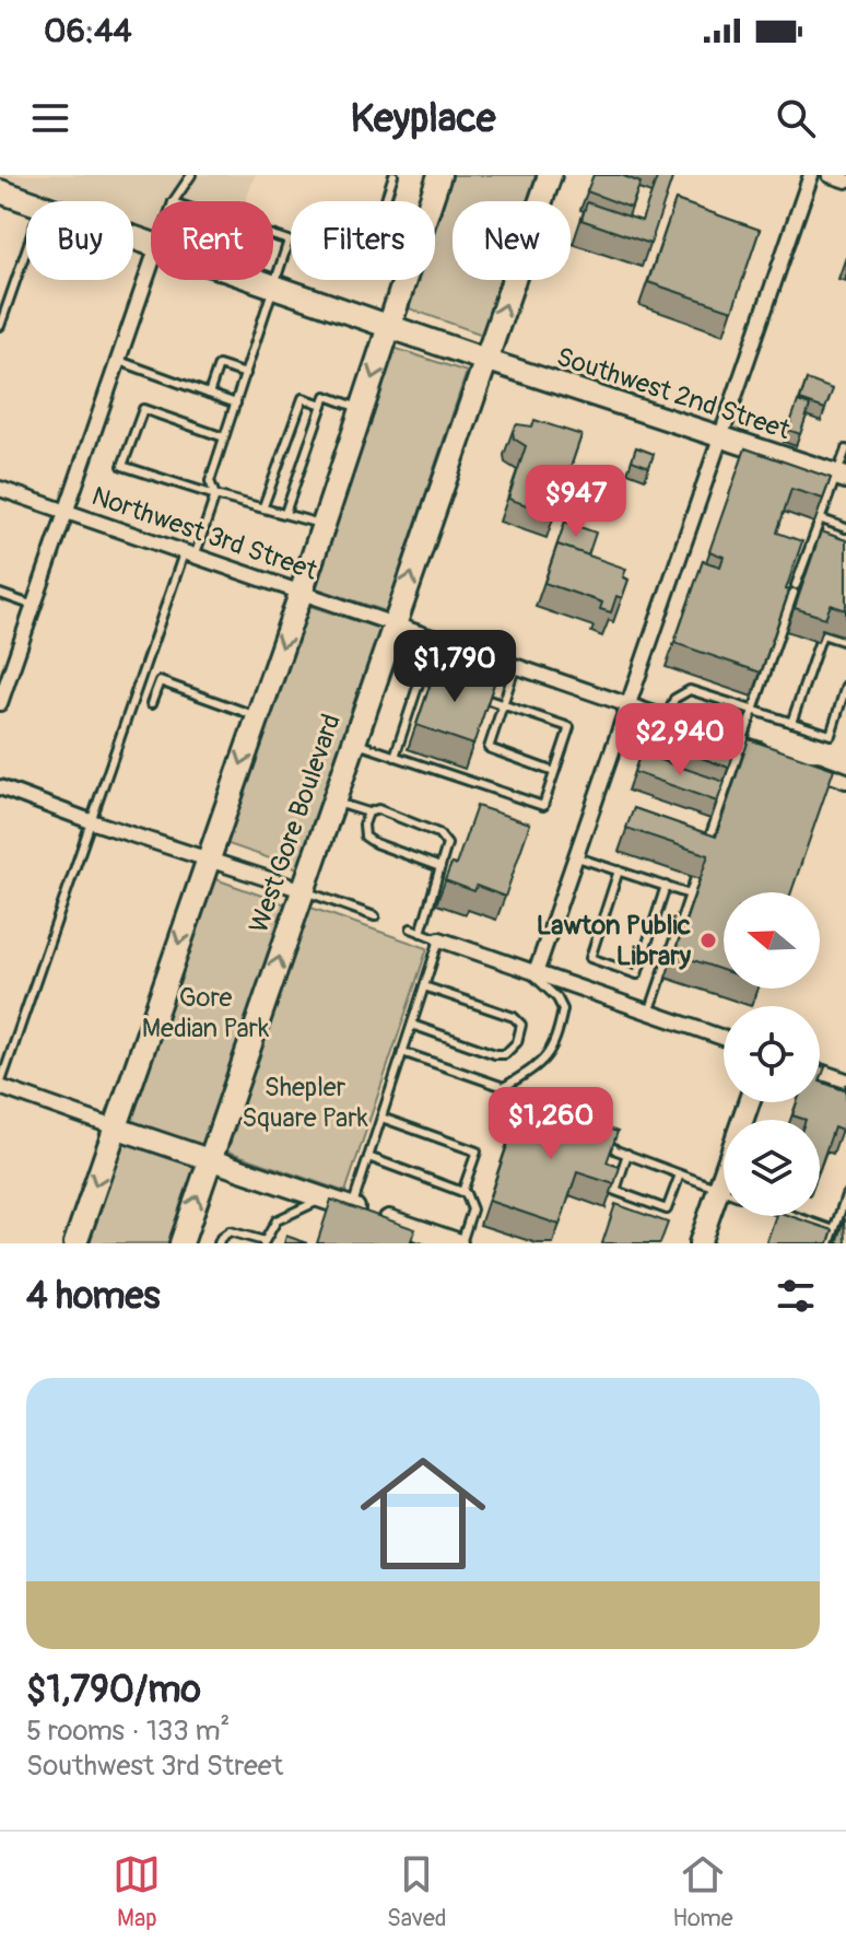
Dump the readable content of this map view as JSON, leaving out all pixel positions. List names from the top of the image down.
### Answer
{
  "streets": {
    "main road": ["West Gore Boulevard"],
    "street": ["Southwest 2nd Street", "Northwest 3rd Street"]
  },
  "crossings": [
    ["Southwest 2nd Street", "West Gore Boulevard"],
    ["Northwest 3rd Street", "West Gore Boulevard"]
  ],
  "parks": ["Gore Median Park", "Shepler Square Park"],
  "places": ["Lawton Public Library"],
  "north": "left",
  "page": {
    "status": "06:44",
    "header": "Keyplace",
    "chip": [
      "Buy",
      "Rent",
      "Filters",
      "New"
    ],
    "price": [
      "$947",
      "$1,790",
      "$2,940",
      "$1,260"
    ],
    "heading": "4 homes",
    "list": [
      {
        "name": "$1,790/mo",
        "note": "5 rooms · 133 m² · Southwest 3rd Street"
      }
    ],
    "tabs": ["Map", "Saved", "Home"]
  }
}
